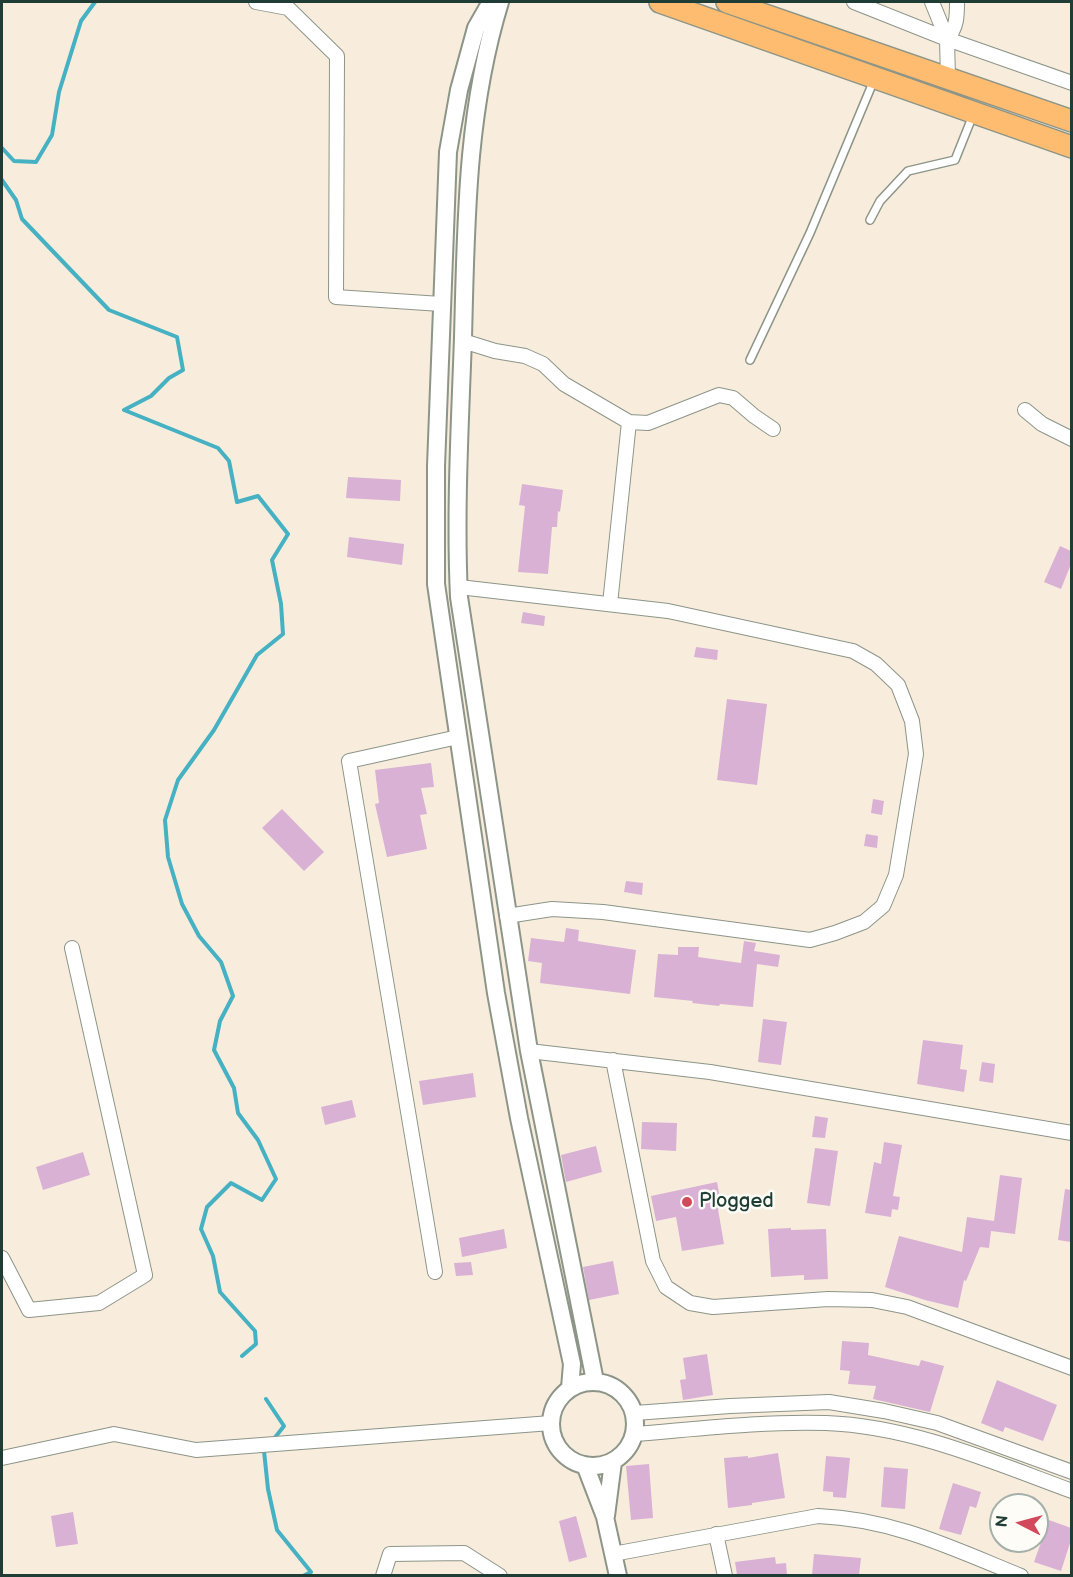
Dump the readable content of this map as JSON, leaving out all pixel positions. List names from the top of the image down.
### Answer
{
  "places": ["Plogged"],
  "north": "left"
}
